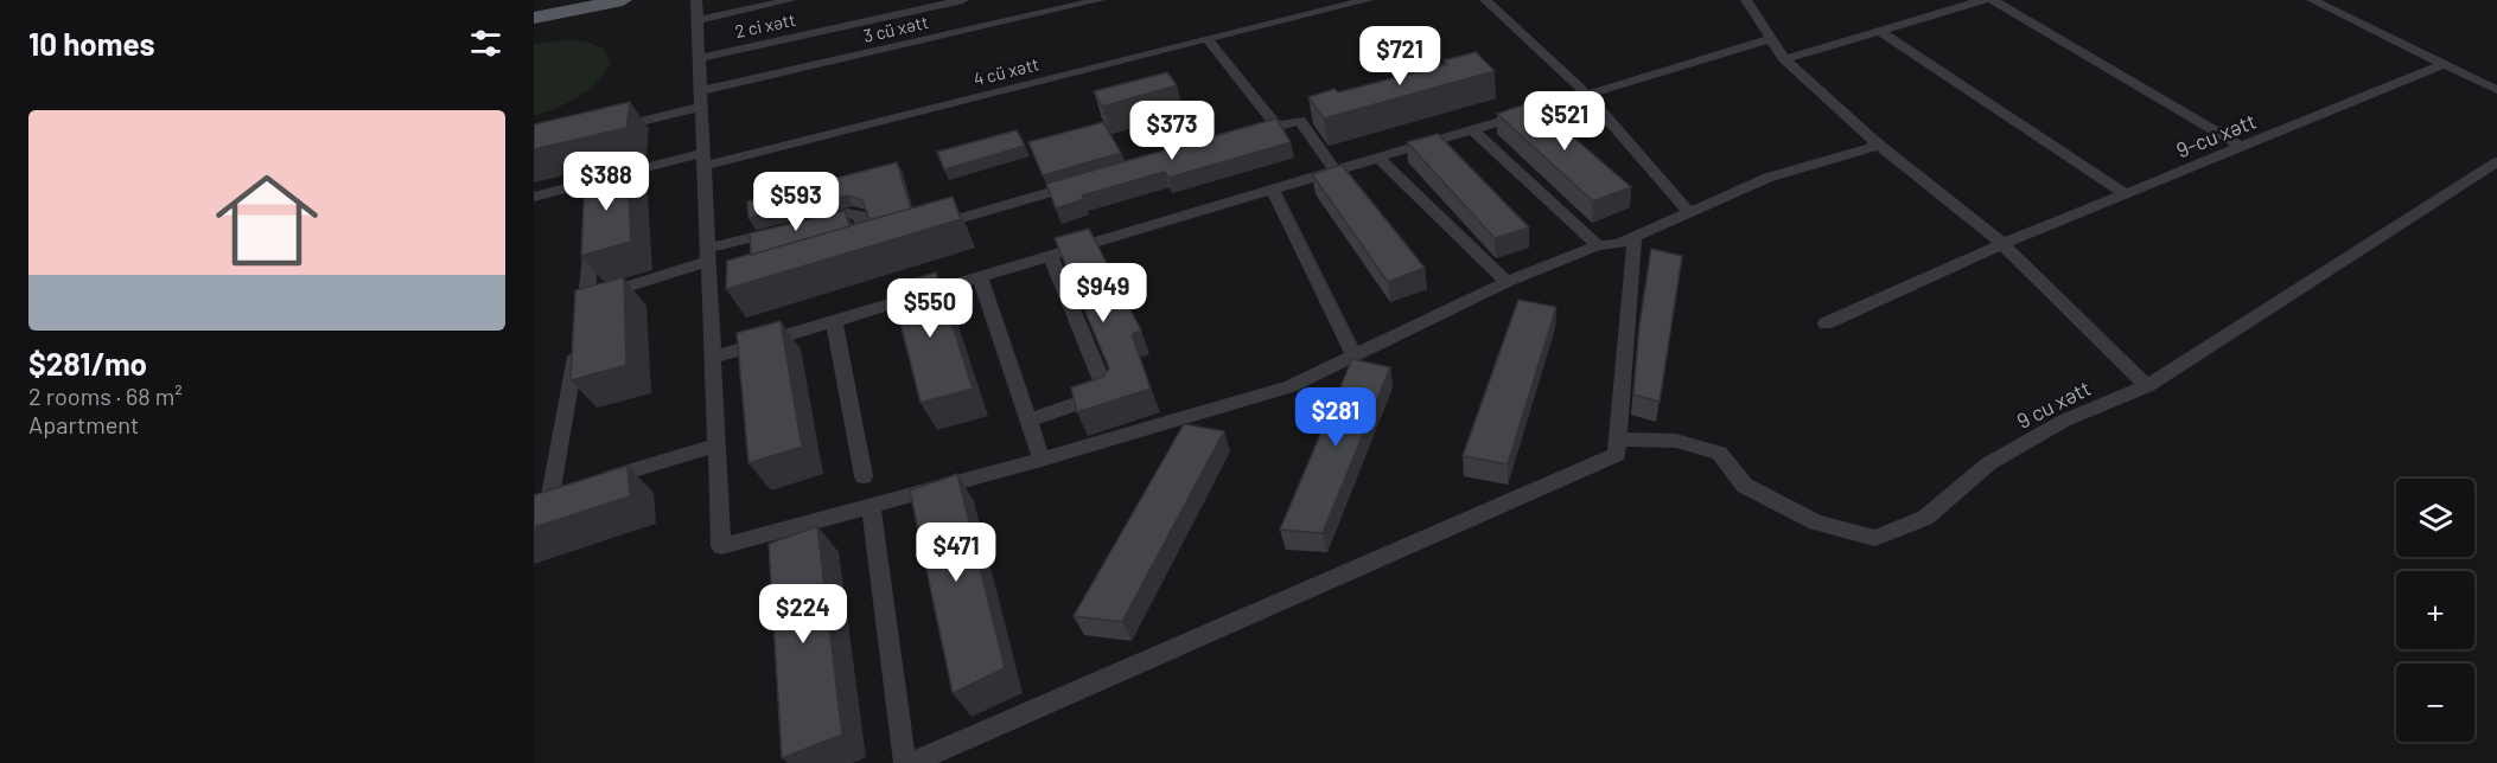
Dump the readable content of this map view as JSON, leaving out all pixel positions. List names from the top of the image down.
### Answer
{
  "streets": {
    "street": [
      "2 ci xətt",
      "3 cü xətt",
      "4 cü xətt",
      "9-cu xətt",
      "9 cu xətt"
    ]
  },
  "page": {
    "heading": "10 homes",
    "price": [
      "$721",
      "$521",
      "$373",
      "$388",
      "$593",
      "$949",
      "$550",
      "$281",
      "$471",
      "$224"
    ],
    "list": [
      {
        "name": "$281/mo",
        "note": "2 rooms · 68 m² · Apartment"
      }
    ],
    "map_buttons": ["+", "−"]
  }
}
